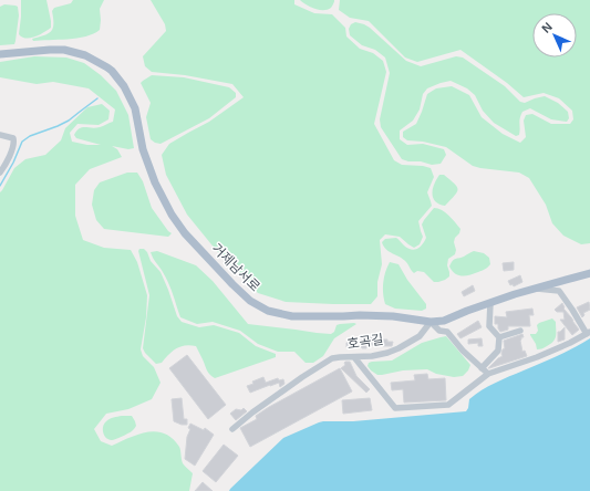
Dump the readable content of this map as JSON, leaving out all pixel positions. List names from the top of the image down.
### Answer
{
  "streets": {
    "main road": ["거제남서로"],
    "street": ["호곡길"]
  },
  "crossings": [
    ["거제남서로", "호곡길"]
  ],
  "north": "top left"
}
